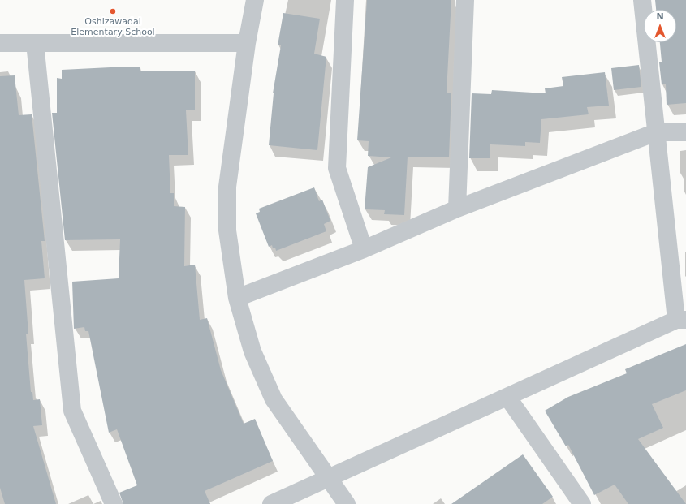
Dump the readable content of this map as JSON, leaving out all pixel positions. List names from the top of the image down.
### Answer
{
  "places": ["Oshizawadai Elementary School"],
  "north": "top"
}
